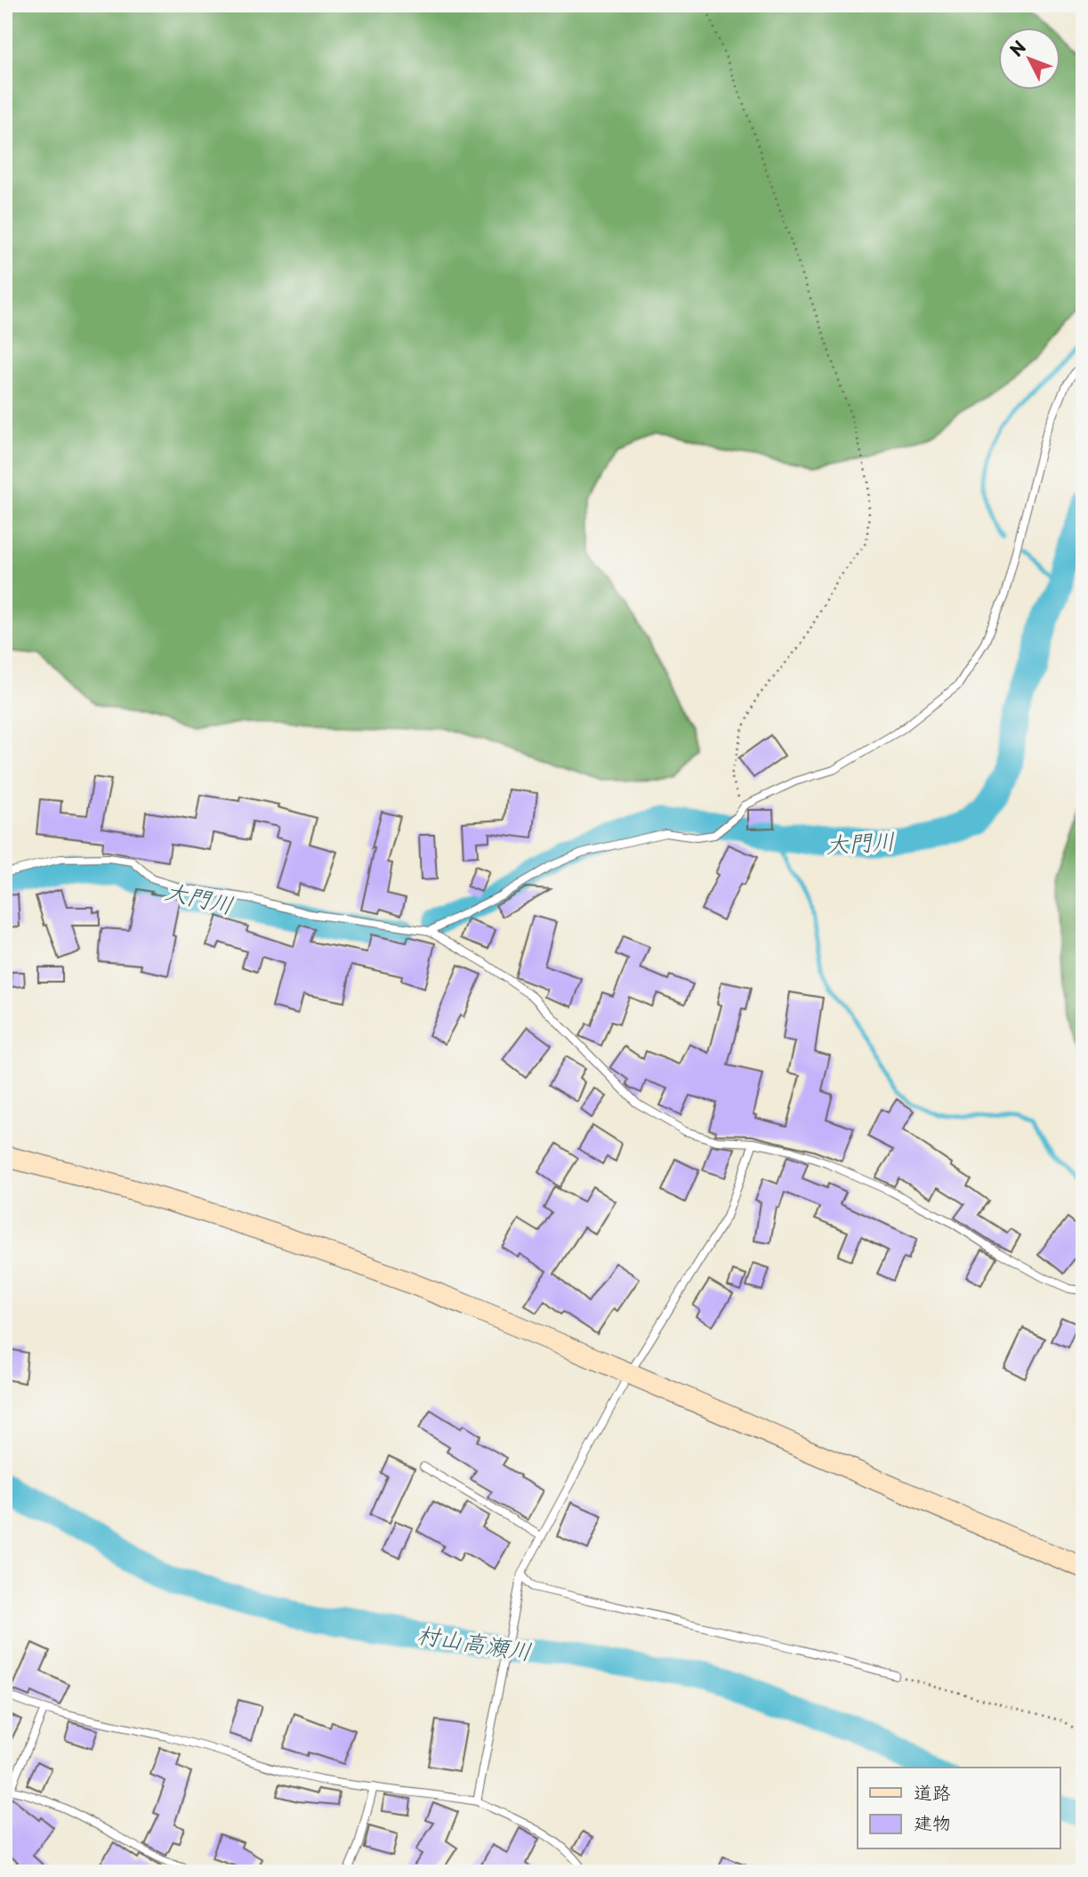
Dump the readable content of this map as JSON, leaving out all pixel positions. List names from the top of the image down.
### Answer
{
  "water": ["大門川", "村山高瀬川"],
  "legend": ["道路", "建物"],
  "north": "top left"
}
